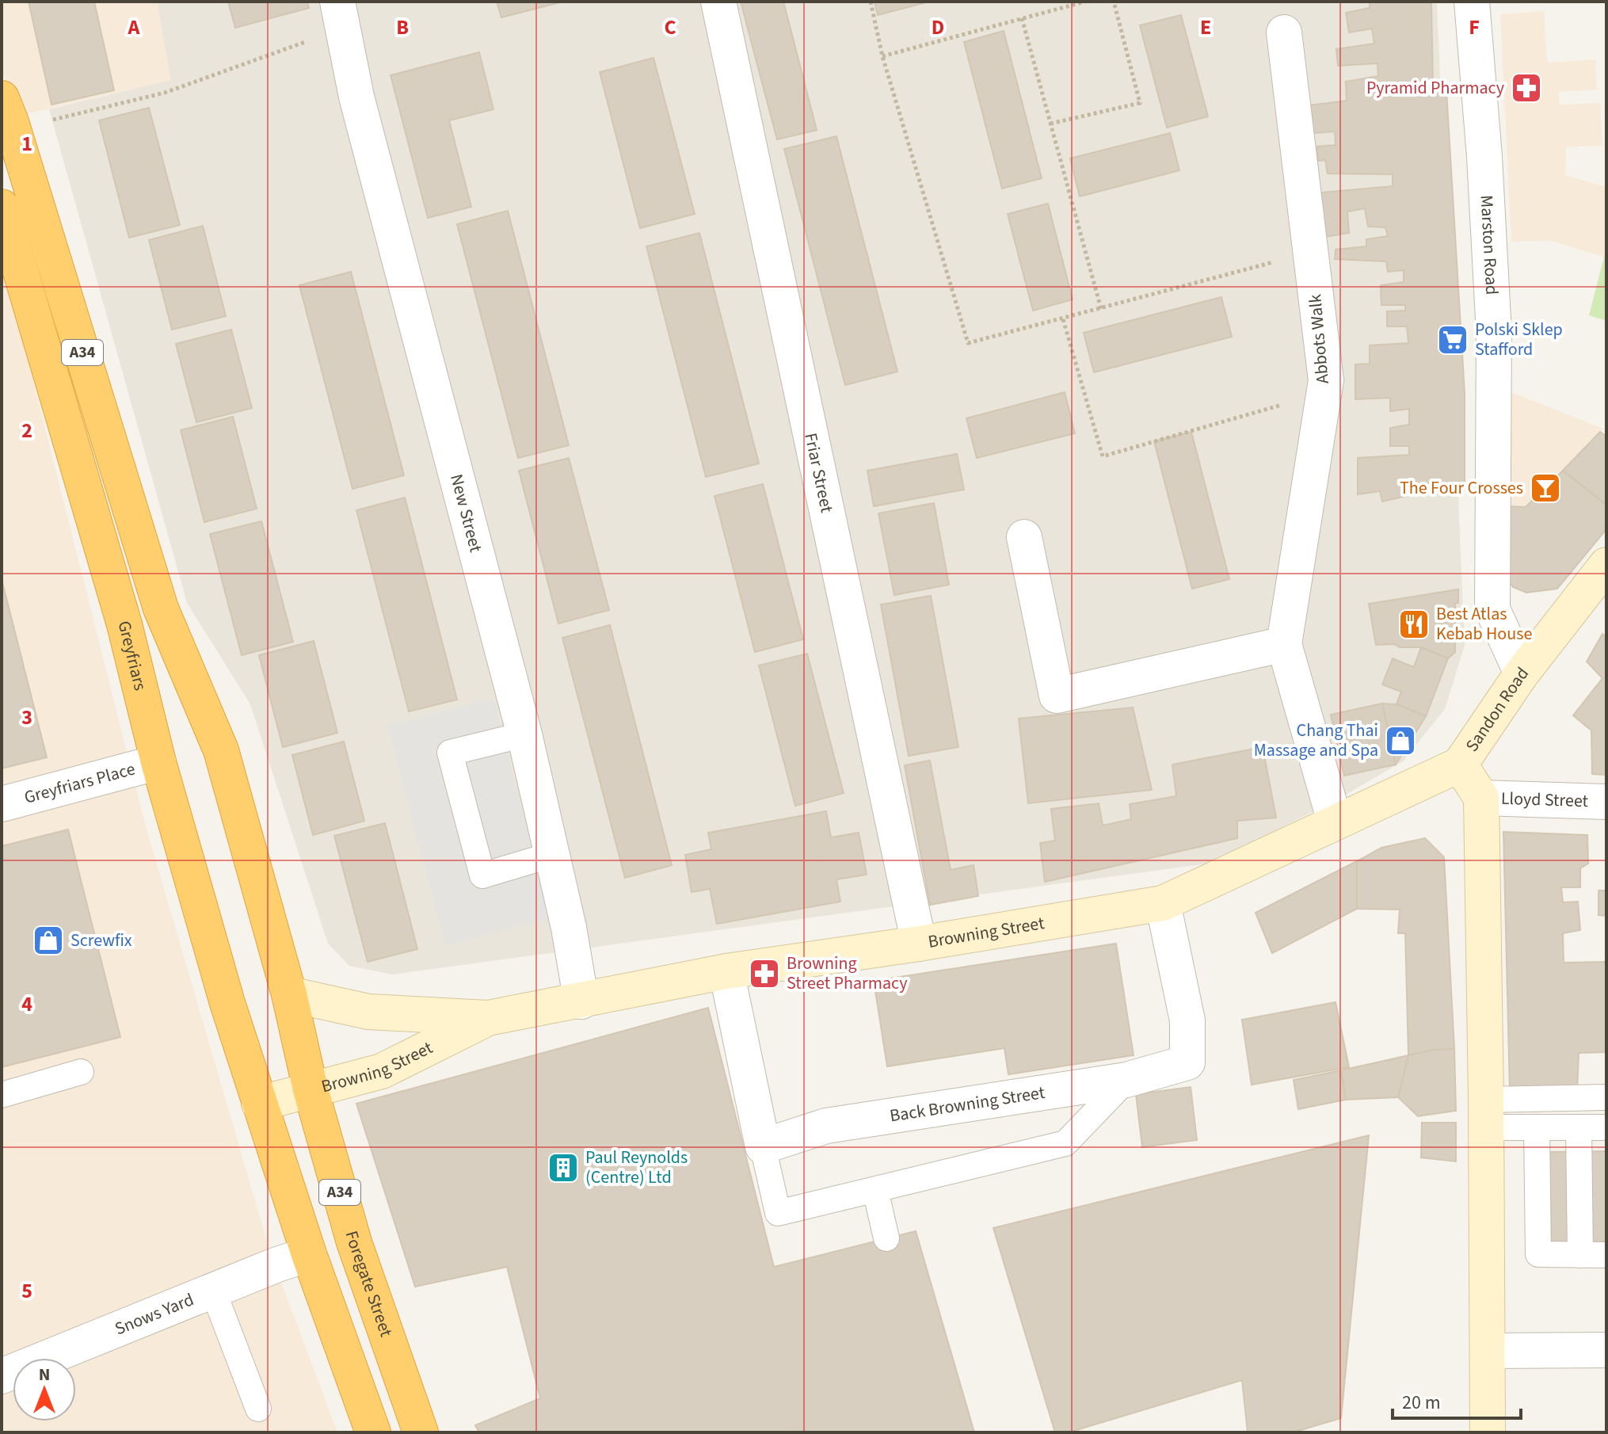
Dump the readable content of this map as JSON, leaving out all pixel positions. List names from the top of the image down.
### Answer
{
  "streets": {
    "highway": ["A34", "Greyfriars", "Foregate Street"],
    "street": [
      "Marston Road",
      "Abbots Walk",
      "Friar Street",
      "New Street",
      "Sandon Road",
      "Greyfriars Place",
      "Lloyd Street",
      "Browning Street",
      "Back Browning Street",
      "Snows Yard"
    ]
  },
  "crossings": [
    ["Marston Road", "Sandon Road"],
    ["Abbots Walk", "Browning Street"],
    ["A34", "Greyfriars"],
    ["A34", "Browning Street"],
    ["A34", "Snows Yard"],
    ["Friar Street", "Browning Street"],
    ["New Street", "Browning Street"],
    ["Greyfriars", "Greyfriars Place"],
    ["Greyfriars", "Browning Street"],
    ["Sandon Road", "Browning Street"],
    ["Browning Street", "Back Browning Street"],
    ["Browning Street", "Foregate Street"]
  ],
  "places": {
    "pharmacy": ["Pyramid Pharmacy", "Browning Street Pharmacy"],
    "supermarket": ["Polski Sklep Stafford"],
    "bar": ["The Four Crosses"],
    "restaurant": ["Best Atlas Kebab House"],
    "shop": ["Chang Thai Massage and Spa", "Screwfix"],
    "building": ["Paul Reynolds (Centre) Ltd"]
  },
  "scale_bar": "20 m",
  "north": "top",
  "grid": {
    "columns": [
      "A",
      "B",
      "C",
      "D",
      "E",
      "F"
    ],
    "rows": [
      "1",
      "2",
      "3",
      "4",
      "5"
    ]
  }
}
